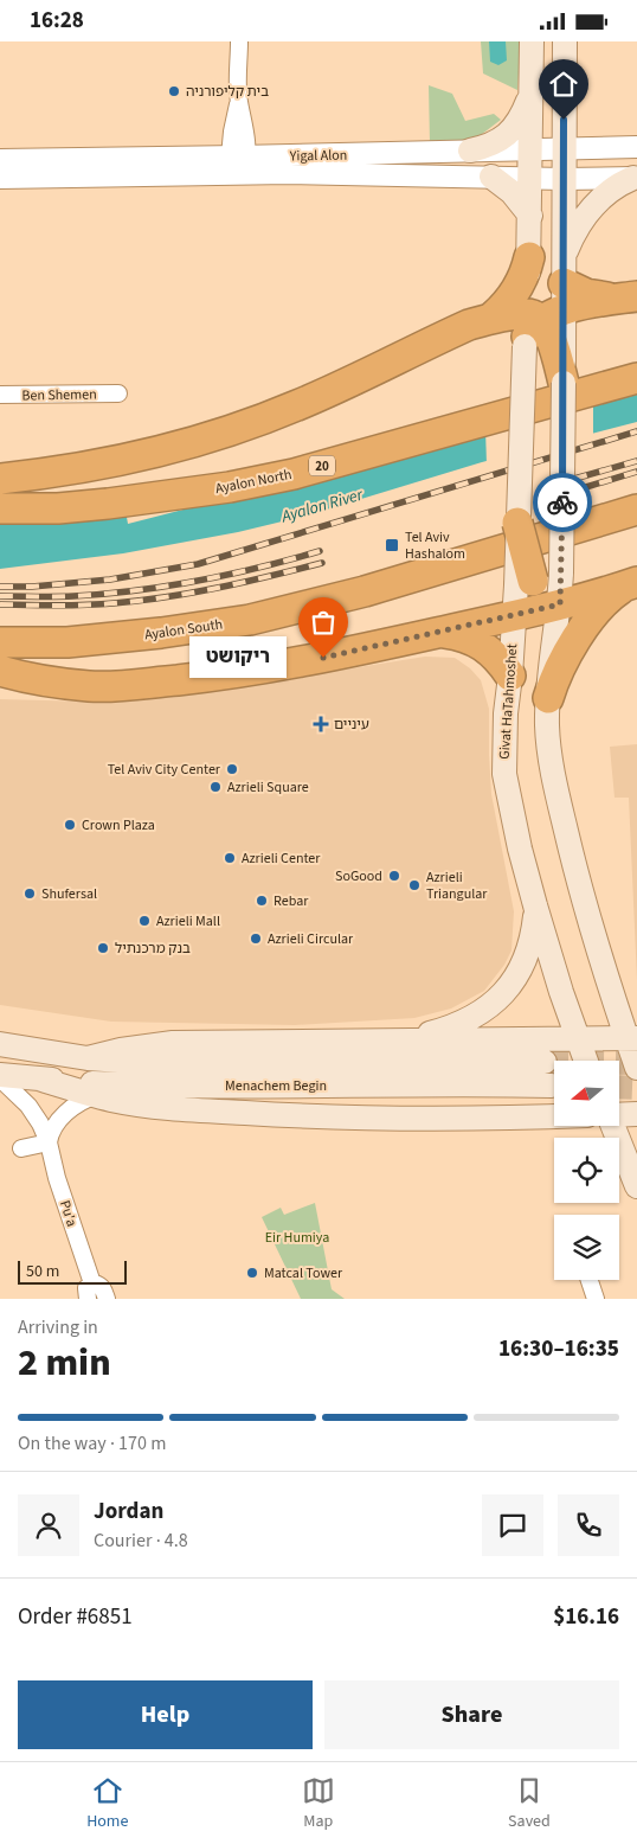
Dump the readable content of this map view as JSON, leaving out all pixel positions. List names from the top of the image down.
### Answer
{
  "streets": {
    "highway": ["20", "Ayalon North", "Ayalon South"],
    "main road": ["Givat HaTahmoshet", "Menachem Begin"],
    "street": ["Yigal Alon", "Ben Shemen", "Pu'a"]
  },
  "crossings": [
    ["Menachem Begin", "Pu'a"]
  ],
  "water": ["Ayalon River"],
  "parks": ["Eir Humiya"],
  "places": {
    "other": [
      "בית קליפורניה",
      "ריקושט",
      "Tel Aviv City Center",
      "Azrieli Square",
      "Crown Plaza",
      "Azrieli Center",
      "SoGood",
      "Azrieli Triangular",
      "Shufersal",
      "Rebar",
      "Azrieli Mall",
      "Azrieli Circular",
      "בנק מרכנתיל",
      "Matcal Tower"
    ],
    "transit": ["Tel Aviv Hashalom"],
    "health": ["עיניים"]
  },
  "scale_bar": "50 m",
  "north": "left",
  "page": {
    "status": "16:28",
    "bubble": "ריקושט",
    "scale": "50 m",
    "heading": ["2 min", "Arriving in", "16:30–16:35"],
    "panel": [
      "Jordan",
      "Courier · 4.8",
      "Order #6851",
      "$16.16"
    ],
    "bar": "On the way · 170 m",
    "buttons": ["Help", "Share"],
    "tabs": ["Home", "Map", "Saved"]
  }
}
